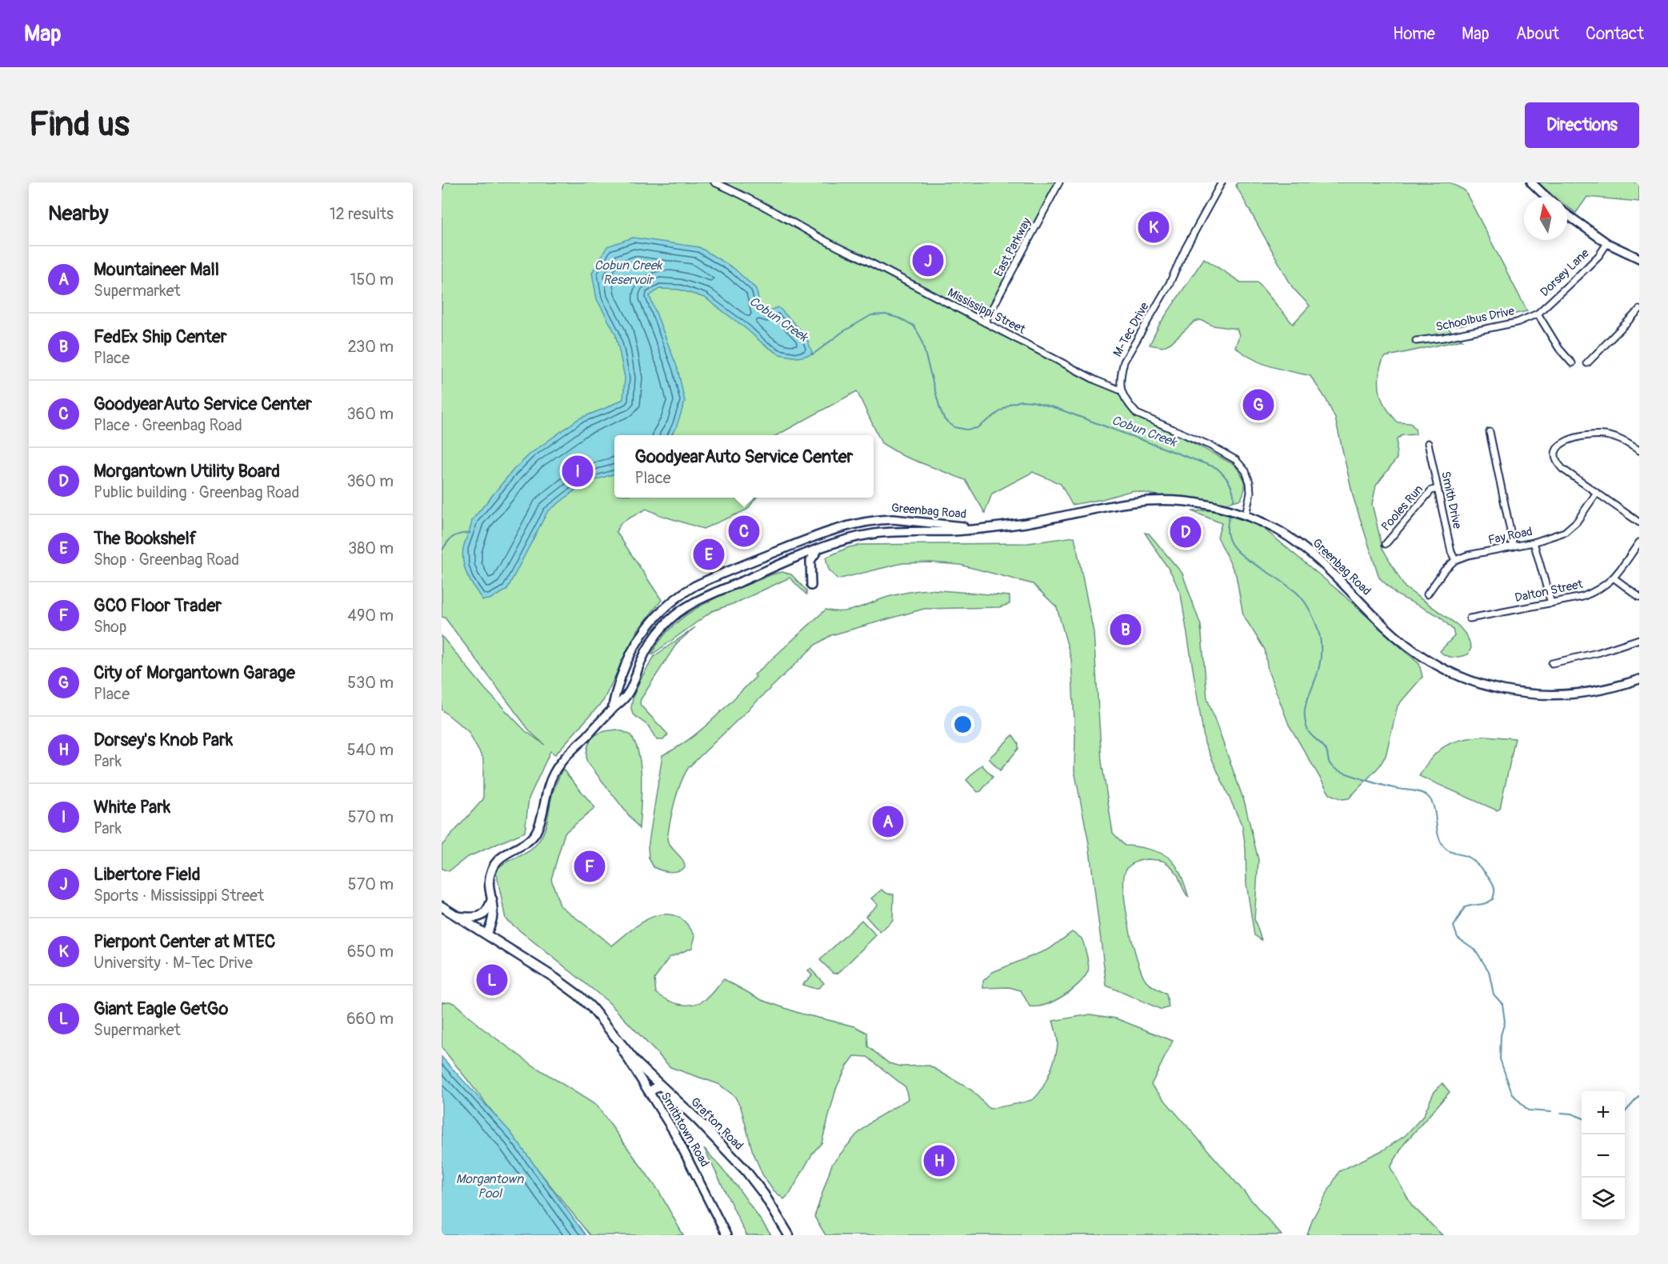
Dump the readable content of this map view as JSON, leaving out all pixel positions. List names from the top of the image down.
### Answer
{
  "streets": {
    "main road": ["Greenbag Road", "Grafton Road", "Smithtown Road"],
    "street": [
      "East Parkway",
      "Dorsey Lane",
      "Mississippi Street",
      "Schoolbus Drive",
      "M-Tec Drive",
      "Smith Drive",
      "Pooles Run",
      "Fay Road",
      "Dalton Street"
    ]
  },
  "crossings": [
    ["East Parkway", "Mississippi Street"],
    ["Dorsey Lane", "Schoolbus Drive"],
    ["Mississippi Street", "M-Tec Drive"],
    ["Smith Drive", "Pooles Run"],
    ["Smith Drive", "Fay Road"],
    ["Greenbag Road", "Grafton Road"],
    ["Grafton Road", "Smithtown Road"]
  ],
  "water": ["Cobun Creek Reservoir", "Cobun Creek", "Morgantown Pool"],
  "north": "top",
  "page": {
    "header": "Map",
    "nav": [
      "Home",
      "Map",
      "About",
      "Contact"
    ],
    "buttons": "Directions",
    "title": "Find us",
    "heading": ["Nearby", "12 results"],
    "pins": [
      "K",
      "J",
      "G",
      "I",
      "C",
      "D",
      "E",
      "B",
      "A",
      "F",
      "L",
      "H"
    ],
    "list": [
      {
        "mark": "A",
        "name": "Mountaineer Mall",
        "note": "Supermarket",
        "value": "150 m"
      },
      {
        "mark": "B",
        "name": "FedEx Ship Center",
        "note": "Place",
        "value": "230 m"
      },
      {
        "mark": "C",
        "name": "GoodyearAuto Service Center",
        "note": "Place · Greenbag Road",
        "value": "360 m"
      },
      {
        "mark": "D",
        "name": "Morgantown Utility Board",
        "note": "Public building · Greenbag Road",
        "value": "360 m"
      },
      {
        "mark": "E",
        "name": "The Bookshelf",
        "note": "Shop · Greenbag Road",
        "value": "380 m"
      },
      {
        "mark": "F",
        "name": "GCO Floor Trader",
        "note": "Shop",
        "value": "490 m"
      },
      {
        "mark": "G",
        "name": "City of Morgantown Garage",
        "note": "Place",
        "value": "530 m"
      },
      {
        "mark": "H",
        "name": "Dorsey's Knob Park",
        "note": "Park",
        "value": "540 m"
      },
      {
        "mark": "I",
        "name": "White Park",
        "note": "Park",
        "value": "570 m"
      },
      {
        "mark": "J",
        "name": "Libertore Field",
        "note": "Sports · Mississippi Street",
        "value": "570 m"
      },
      {
        "mark": "K",
        "name": "Pierpont Center at MTEC",
        "note": "University · M-Tec Drive",
        "value": "650 m"
      },
      {
        "mark": "L",
        "name": "Giant Eagle GetGo",
        "note": "Supermarket",
        "value": "660 m"
      }
    ],
    "popup": ["GoodyearAuto Service Center", "Place"],
    "map_buttons": ["+", "−"]
  }
}
